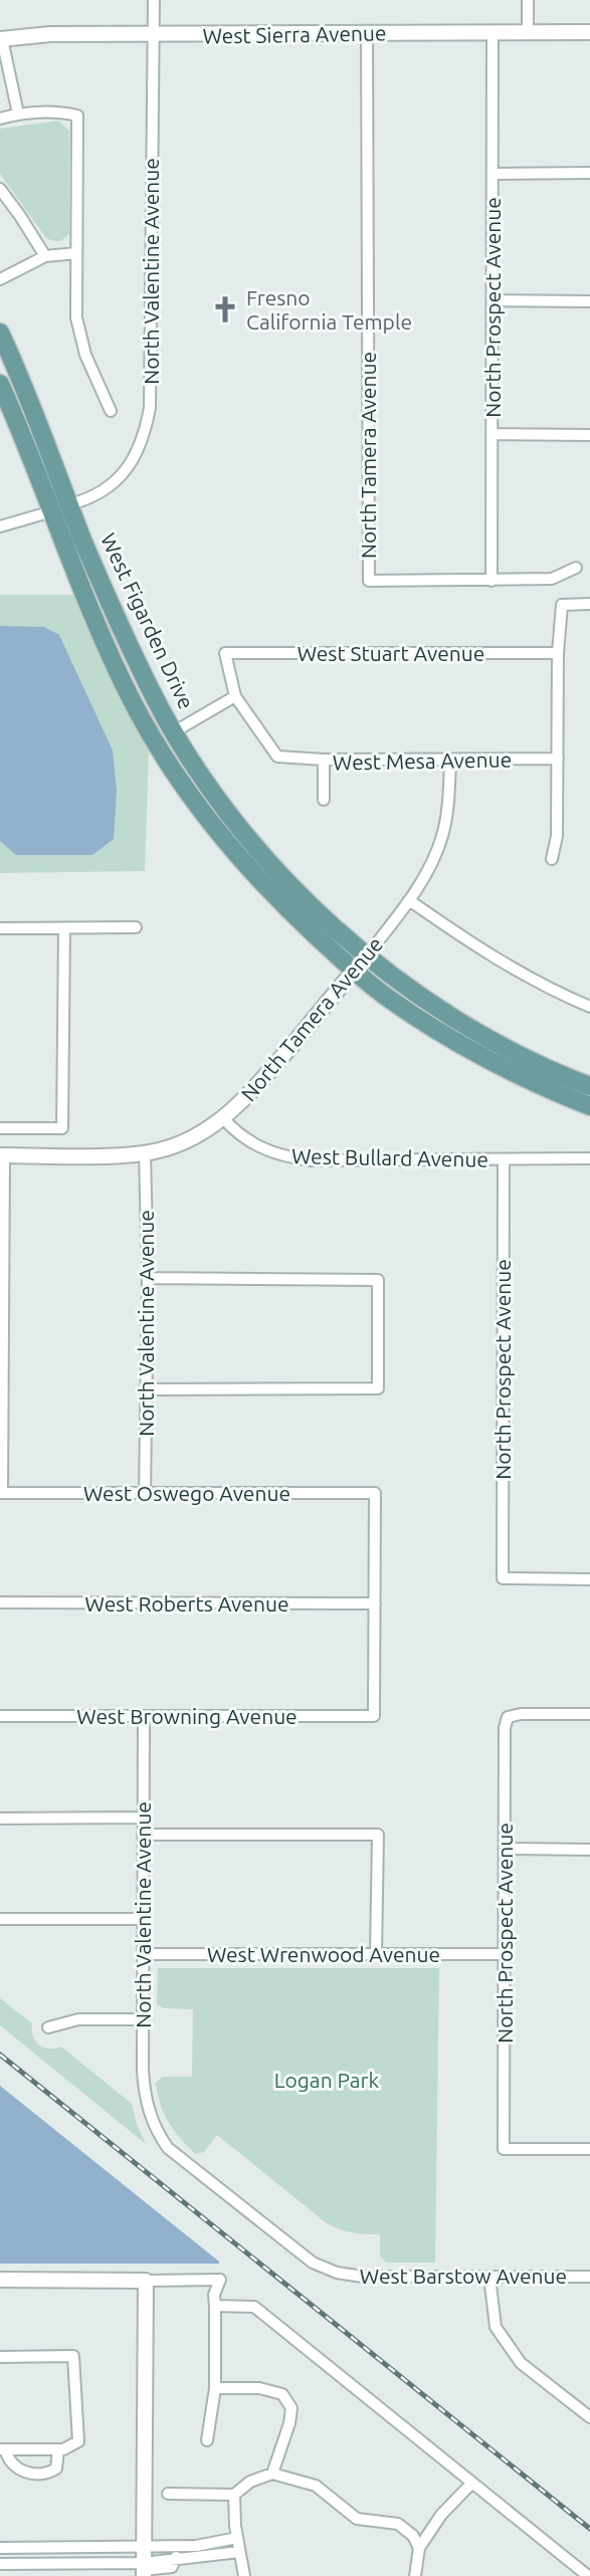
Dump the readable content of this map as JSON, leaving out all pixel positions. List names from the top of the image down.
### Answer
{
  "streets": {
    "main road": ["West Figarden Drive"],
    "street": [
      "West Sierra Avenue",
      "North Valentine Avenue",
      "North Prospect Avenue",
      "North Tamera Avenue",
      "West Stuart Avenue",
      "West Mesa Avenue",
      "West Bullard Avenue",
      "West Oswego Avenue",
      "West Roberts Avenue",
      "West Browning Avenue",
      "West Wrenwood Avenue",
      "West Barstow Avenue"
    ]
  },
  "crossings": [
    ["West Sierra Avenue", "North Valentine Avenue"],
    ["West Sierra Avenue", "North Prospect Avenue"],
    ["West Sierra Avenue", "North Tamera Avenue"],
    ["North Valentine Avenue", "West Figarden Drive"],
    ["North Valentine Avenue", "West Oswego Avenue"],
    ["North Valentine Avenue", "West Browning Avenue"],
    ["North Valentine Avenue", "West Wrenwood Avenue"],
    ["North Valentine Avenue", "West Barstow Avenue"],
    ["North Prospect Avenue", "North Tamera Avenue"],
    ["North Prospect Avenue", "West Bullard Avenue"],
    ["North Prospect Avenue", "West Wrenwood Avenue"],
    ["North Tamera Avenue", "West Figarden Drive"],
    ["North Tamera Avenue", "West Mesa Avenue"],
    ["North Tamera Avenue", "West Bullard Avenue"],
    ["West Oswego Avenue", "West Roberts Avenue"],
    ["West Oswego Avenue", "West Browning Avenue"],
    ["West Roberts Avenue", "West Browning Avenue"]
  ],
  "parks": ["Logan Park"],
  "places": {
    "church": ["Fresno California Temple"]
  }
}
